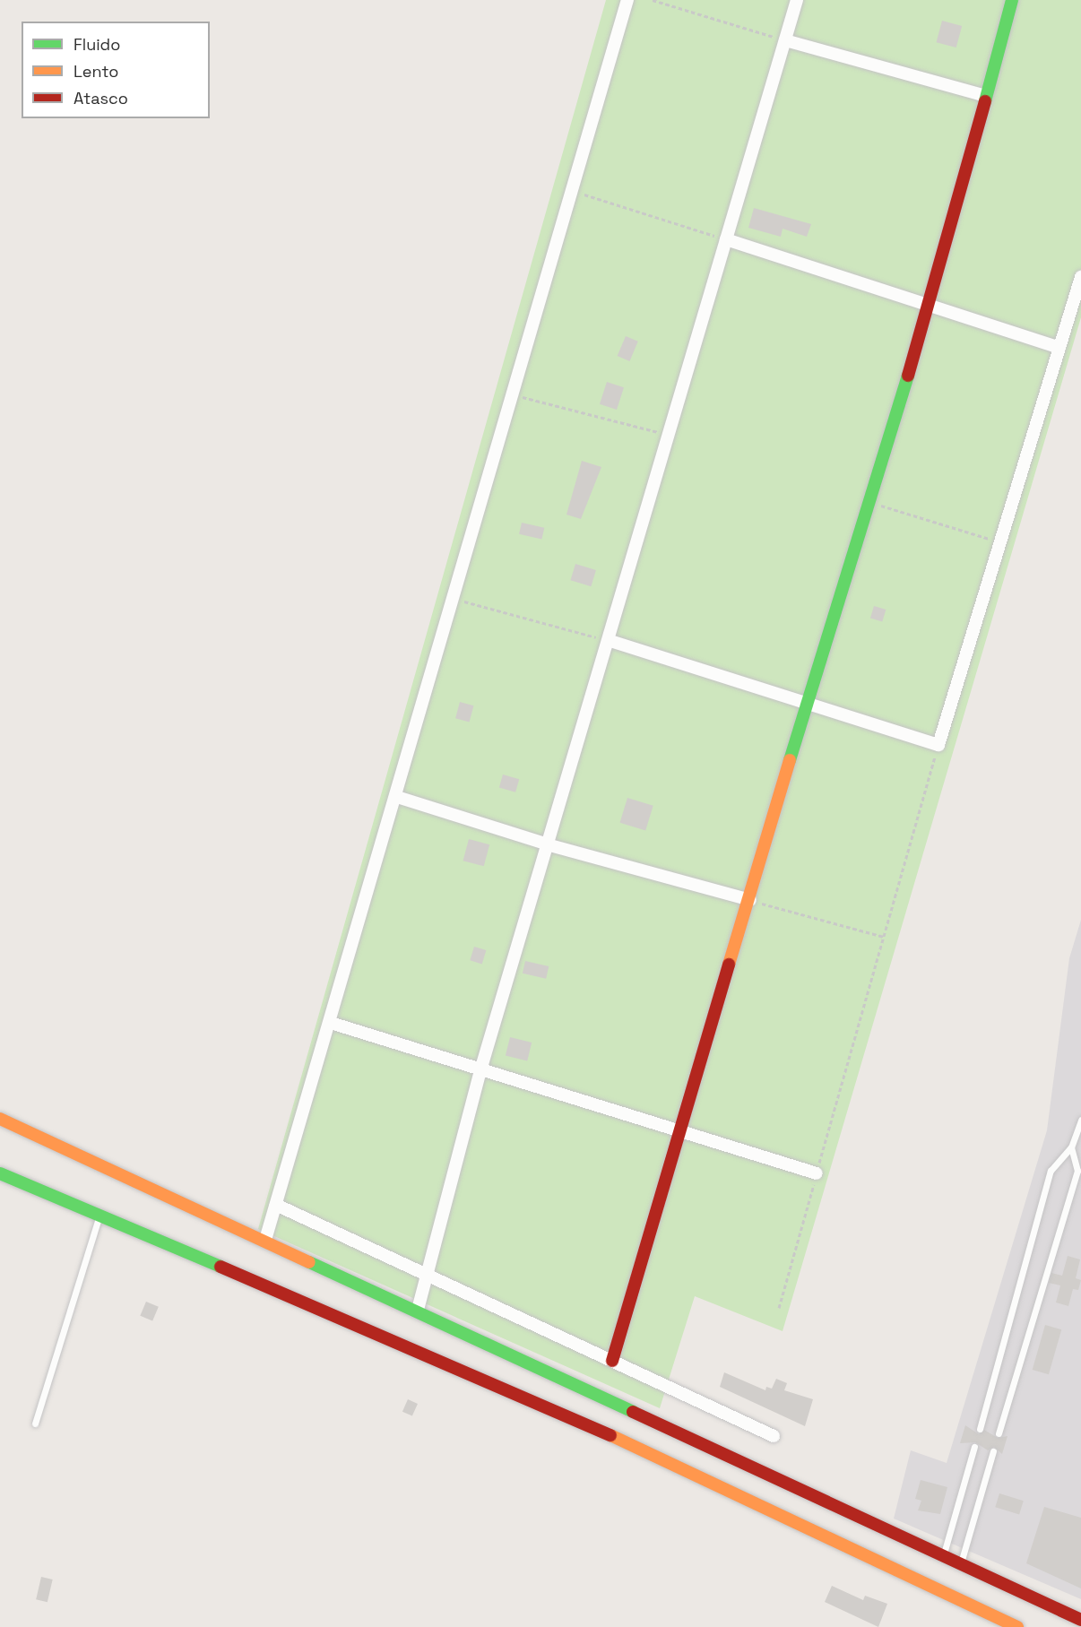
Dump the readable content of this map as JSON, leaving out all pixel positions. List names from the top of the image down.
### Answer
{
  "legend": ["Fluido", "Lento", "Atasco"]
}
